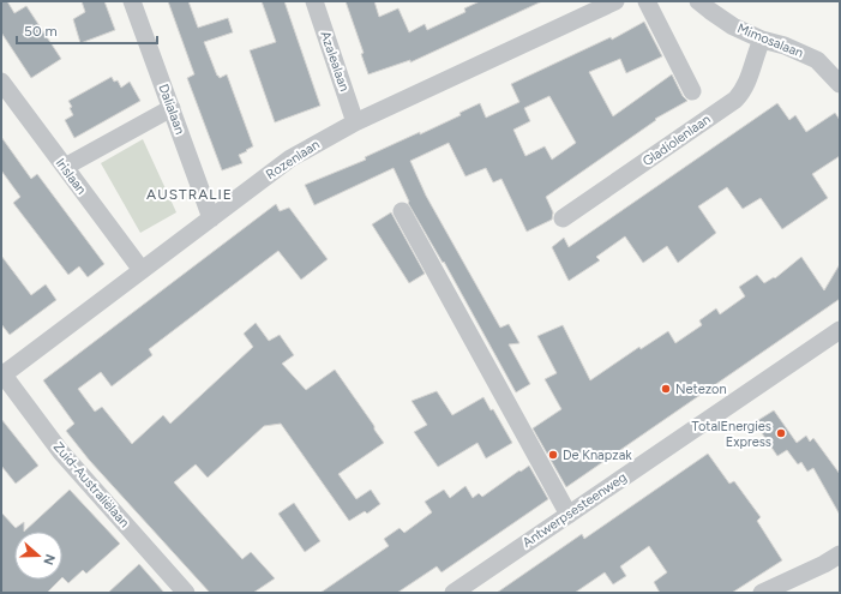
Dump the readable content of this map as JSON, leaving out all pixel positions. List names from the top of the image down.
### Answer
{
  "streets": {
    "street": [
      "Mimosalaan",
      "Azalealaan",
      "Dalialaan",
      "Gladiolenlaan",
      "Rozenlaan",
      "Irislaan",
      "Zuid-Australiëlaan",
      "Antwerpsesteenweg"
    ]
  },
  "crossings": [
    ["Mimosalaan", "Gladiolenlaan"],
    ["Azalealaan", "Rozenlaan"],
    ["Dalialaan", "Rozenlaan"],
    ["Rozenlaan", "Irislaan"],
    ["Rozenlaan", "Zuid-Australiëlaan"]
  ],
  "districts": ["AUSTRALIE"],
  "places": ["Netezon", "TotalEnergies Express", "De Knapzak"],
  "scale_bar": "50 m",
  "north": "right"
}
